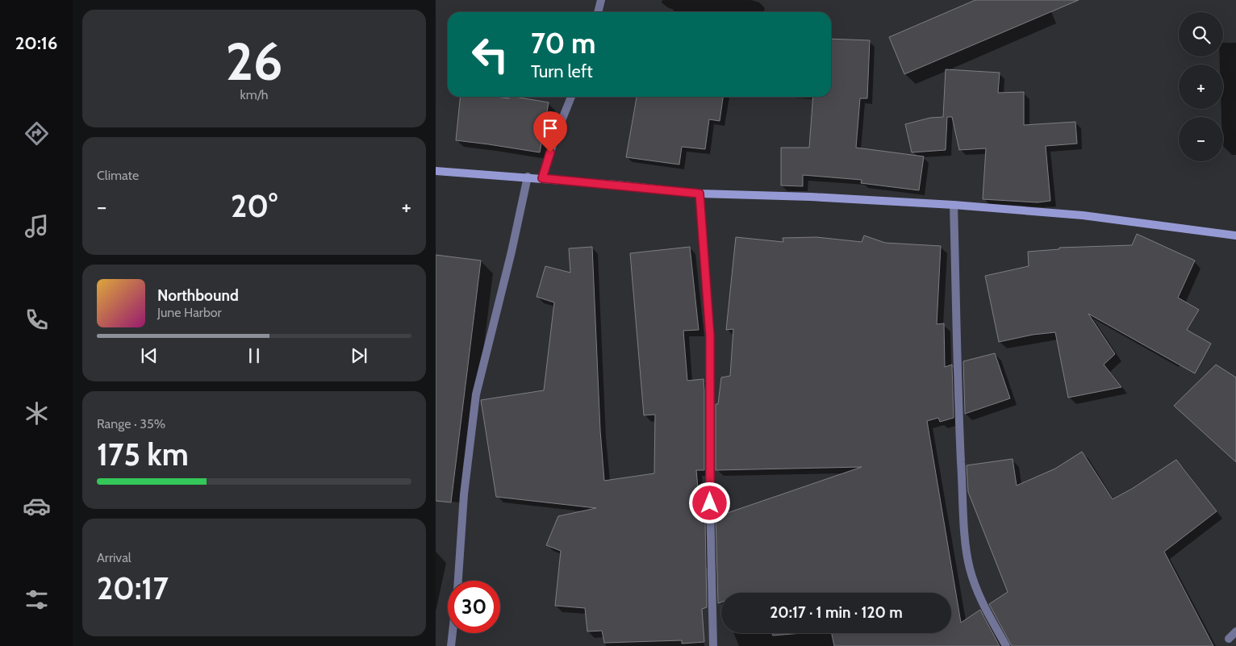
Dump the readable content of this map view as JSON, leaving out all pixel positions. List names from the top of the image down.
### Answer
{
  "page": {
    "tabs": "20:16",
    "tile": [
      ["26", "km/h"],
      "Climate",
      ["Range · 35%", "175 km"],
      ["Arrival", "20:17"]
    ],
    "map_buttons": ["+", "−"],
    "turn": ["70 m", "Turn left"],
    "heat": ["−", "20°", "+"],
    "song": ["Northbound", "June Harbor"],
    "limit": "30",
    "trip": "20:17 · 1 min · 120 m"
  }
}
